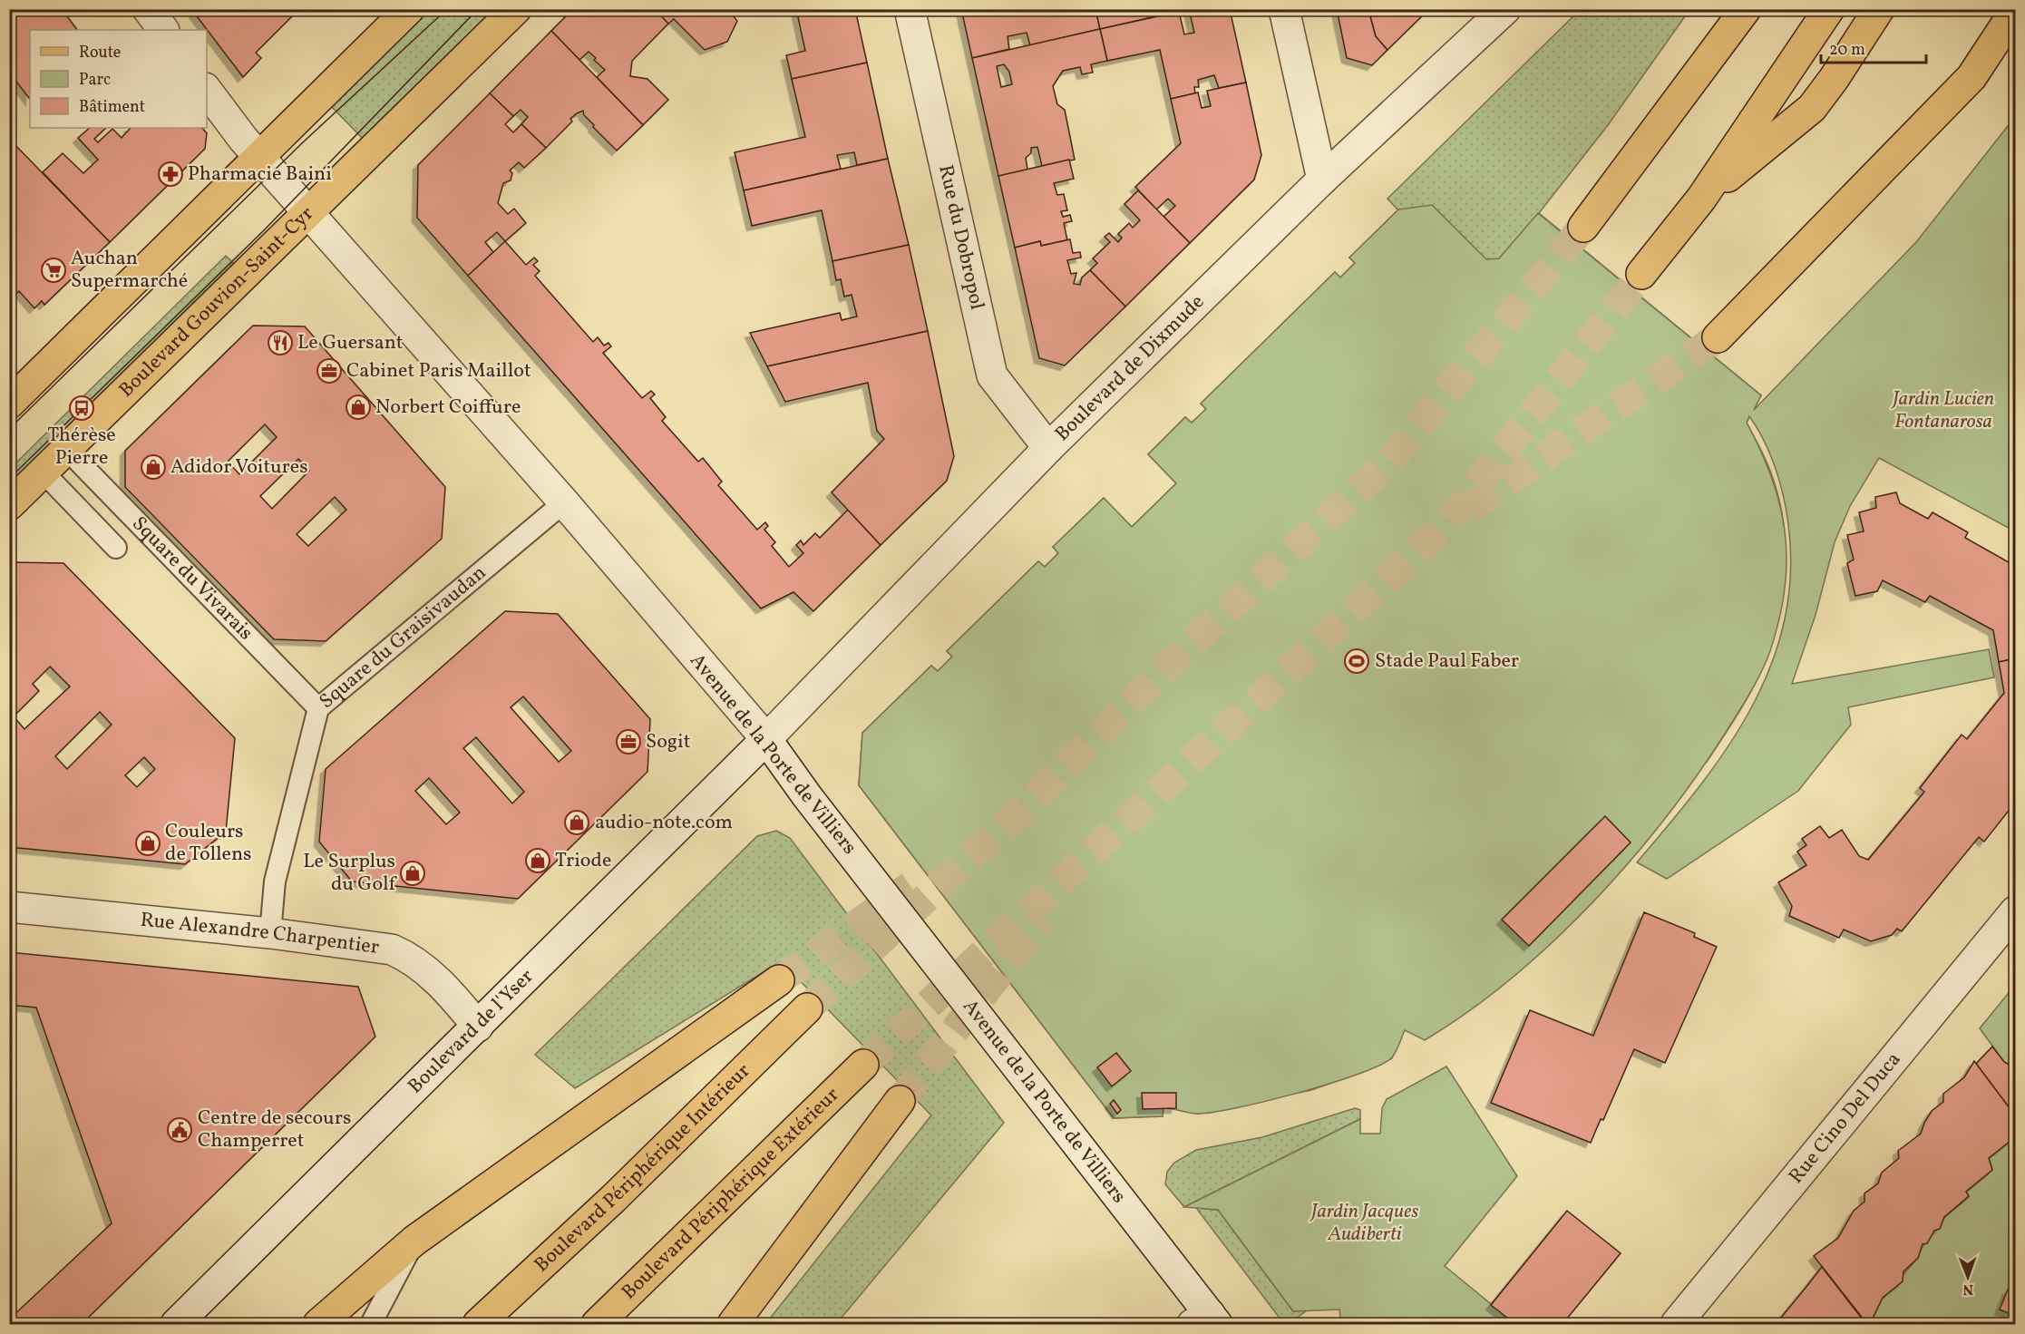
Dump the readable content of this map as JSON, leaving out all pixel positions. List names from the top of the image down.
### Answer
{
  "streets": {
    "main road": ["Boulevard Gouvion-Saint-Cyr", "Boulevard Périphérique Intérieur", "Boulevard Périphérique Extérieur"],
    "street": [
      "Rue du Dobropol",
      "Boulevard de Dixmude",
      "Avenue de la Porte de Villiers",
      "Rue Alexandre Charpentier",
      "Boulevard de l'Yser",
      "Rue Cino Del Duca"
    ],
    "lane": ["Square du Vivarais", "Square du Graisivaudan"]
  },
  "crossings": [
    ["Rue du Dobropol", "Boulevard de Dixmude"],
    ["Boulevard Gouvion-Saint-Cyr", "Square du Vivarais"],
    ["Boulevard Gouvion-Saint-Cyr", "Avenue de la Porte de Villiers"],
    ["Boulevard de Dixmude", "Avenue de la Porte de Villiers"],
    ["Boulevard de Dixmude", "Boulevard de l'Yser"],
    ["Square du Vivarais", "Square du Graisivaudan"],
    ["Square du Graisivaudan", "Avenue de la Porte de Villiers"],
    ["Square du Graisivaudan", "Rue Alexandre Charpentier"],
    ["Avenue de la Porte de Villiers", "Boulevard de l'Yser"],
    ["Rue Alexandre Charpentier", "Boulevard de l'Yser"]
  ],
  "parks": ["Jardin Lucien Fontanarosa", "Jardin Jacques Audiberti"],
  "places": {
    "pharmacy": ["Pharmacie Baini"],
    "supermarket": ["Auchan Supermarché"],
    "restaurant": ["Le Guersant"],
    "office": ["Cabinet Paris Maillot", "Sogit"],
    "shop": [
      "Norbert Coiffure",
      "Adidor Voitures",
      "audio-note.com",
      "Couleurs de Tollens",
      "Triode",
      "Le Surplus du Golf"
    ],
    "bus stop": ["Thérèse Pierre"],
    "sports": ["Stade Paul Faber"],
    "public building": ["Centre de secours Champerret"]
  },
  "legend": ["Route", "Parc", "Bâtiment"],
  "scale_bar": "20 m",
  "north": "bottom"
}
